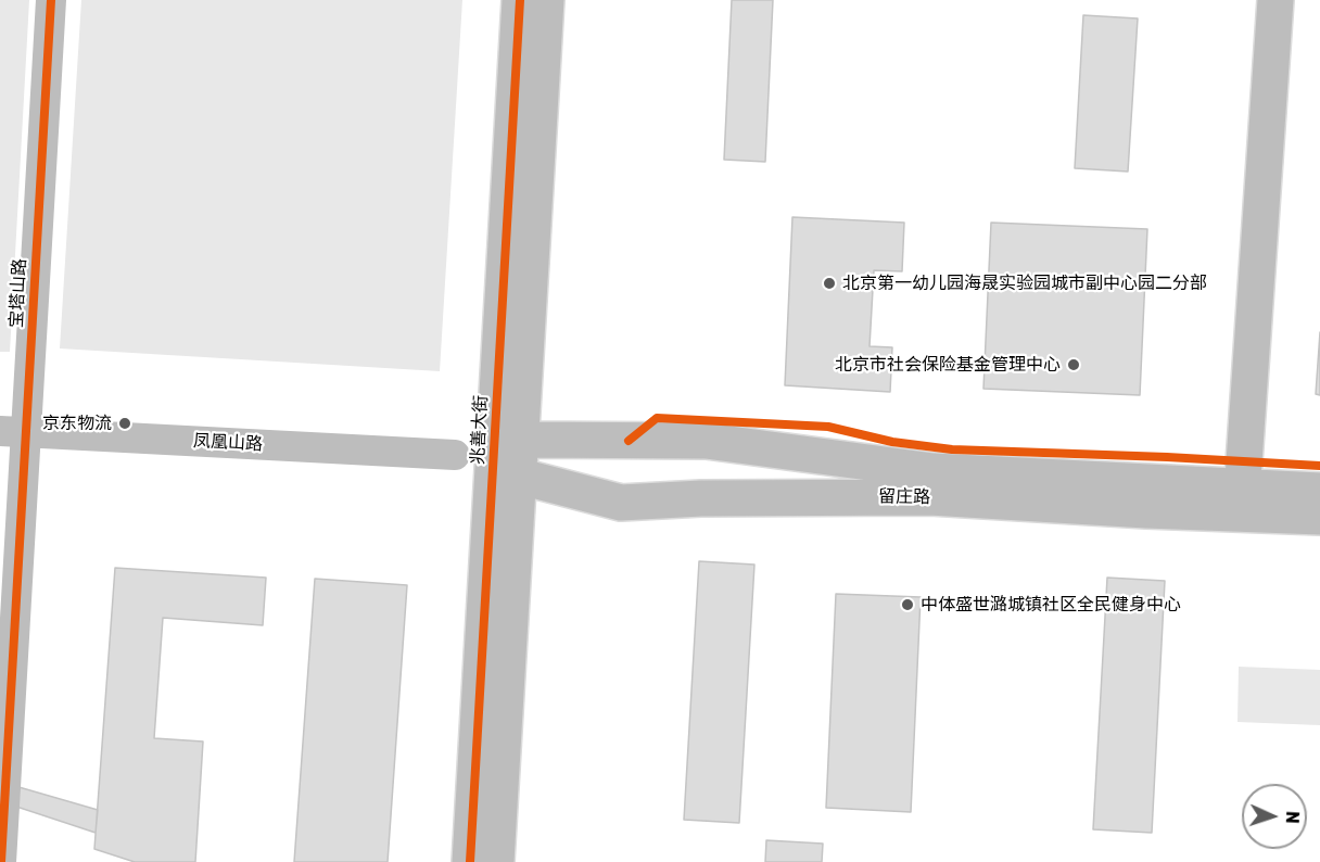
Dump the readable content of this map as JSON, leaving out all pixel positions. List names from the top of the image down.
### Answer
{
  "streets": {
    "main road": ["兆善大街", "留庄路"],
    "street": ["宝塔山路", "凤凰山路"]
  },
  "crossings": [
    ["宝塔山路", "凤凰山路"],
    ["兆善大街", "留庄路"]
  ],
  "places": [
    "北京第一幼儿园海晟实验园城市副中心园二分部",
    "北京市社会保险基金管理中心",
    "京东物流",
    "中体盛世潞城镇社区全民健身中心"
  ],
  "north": "right"
}
